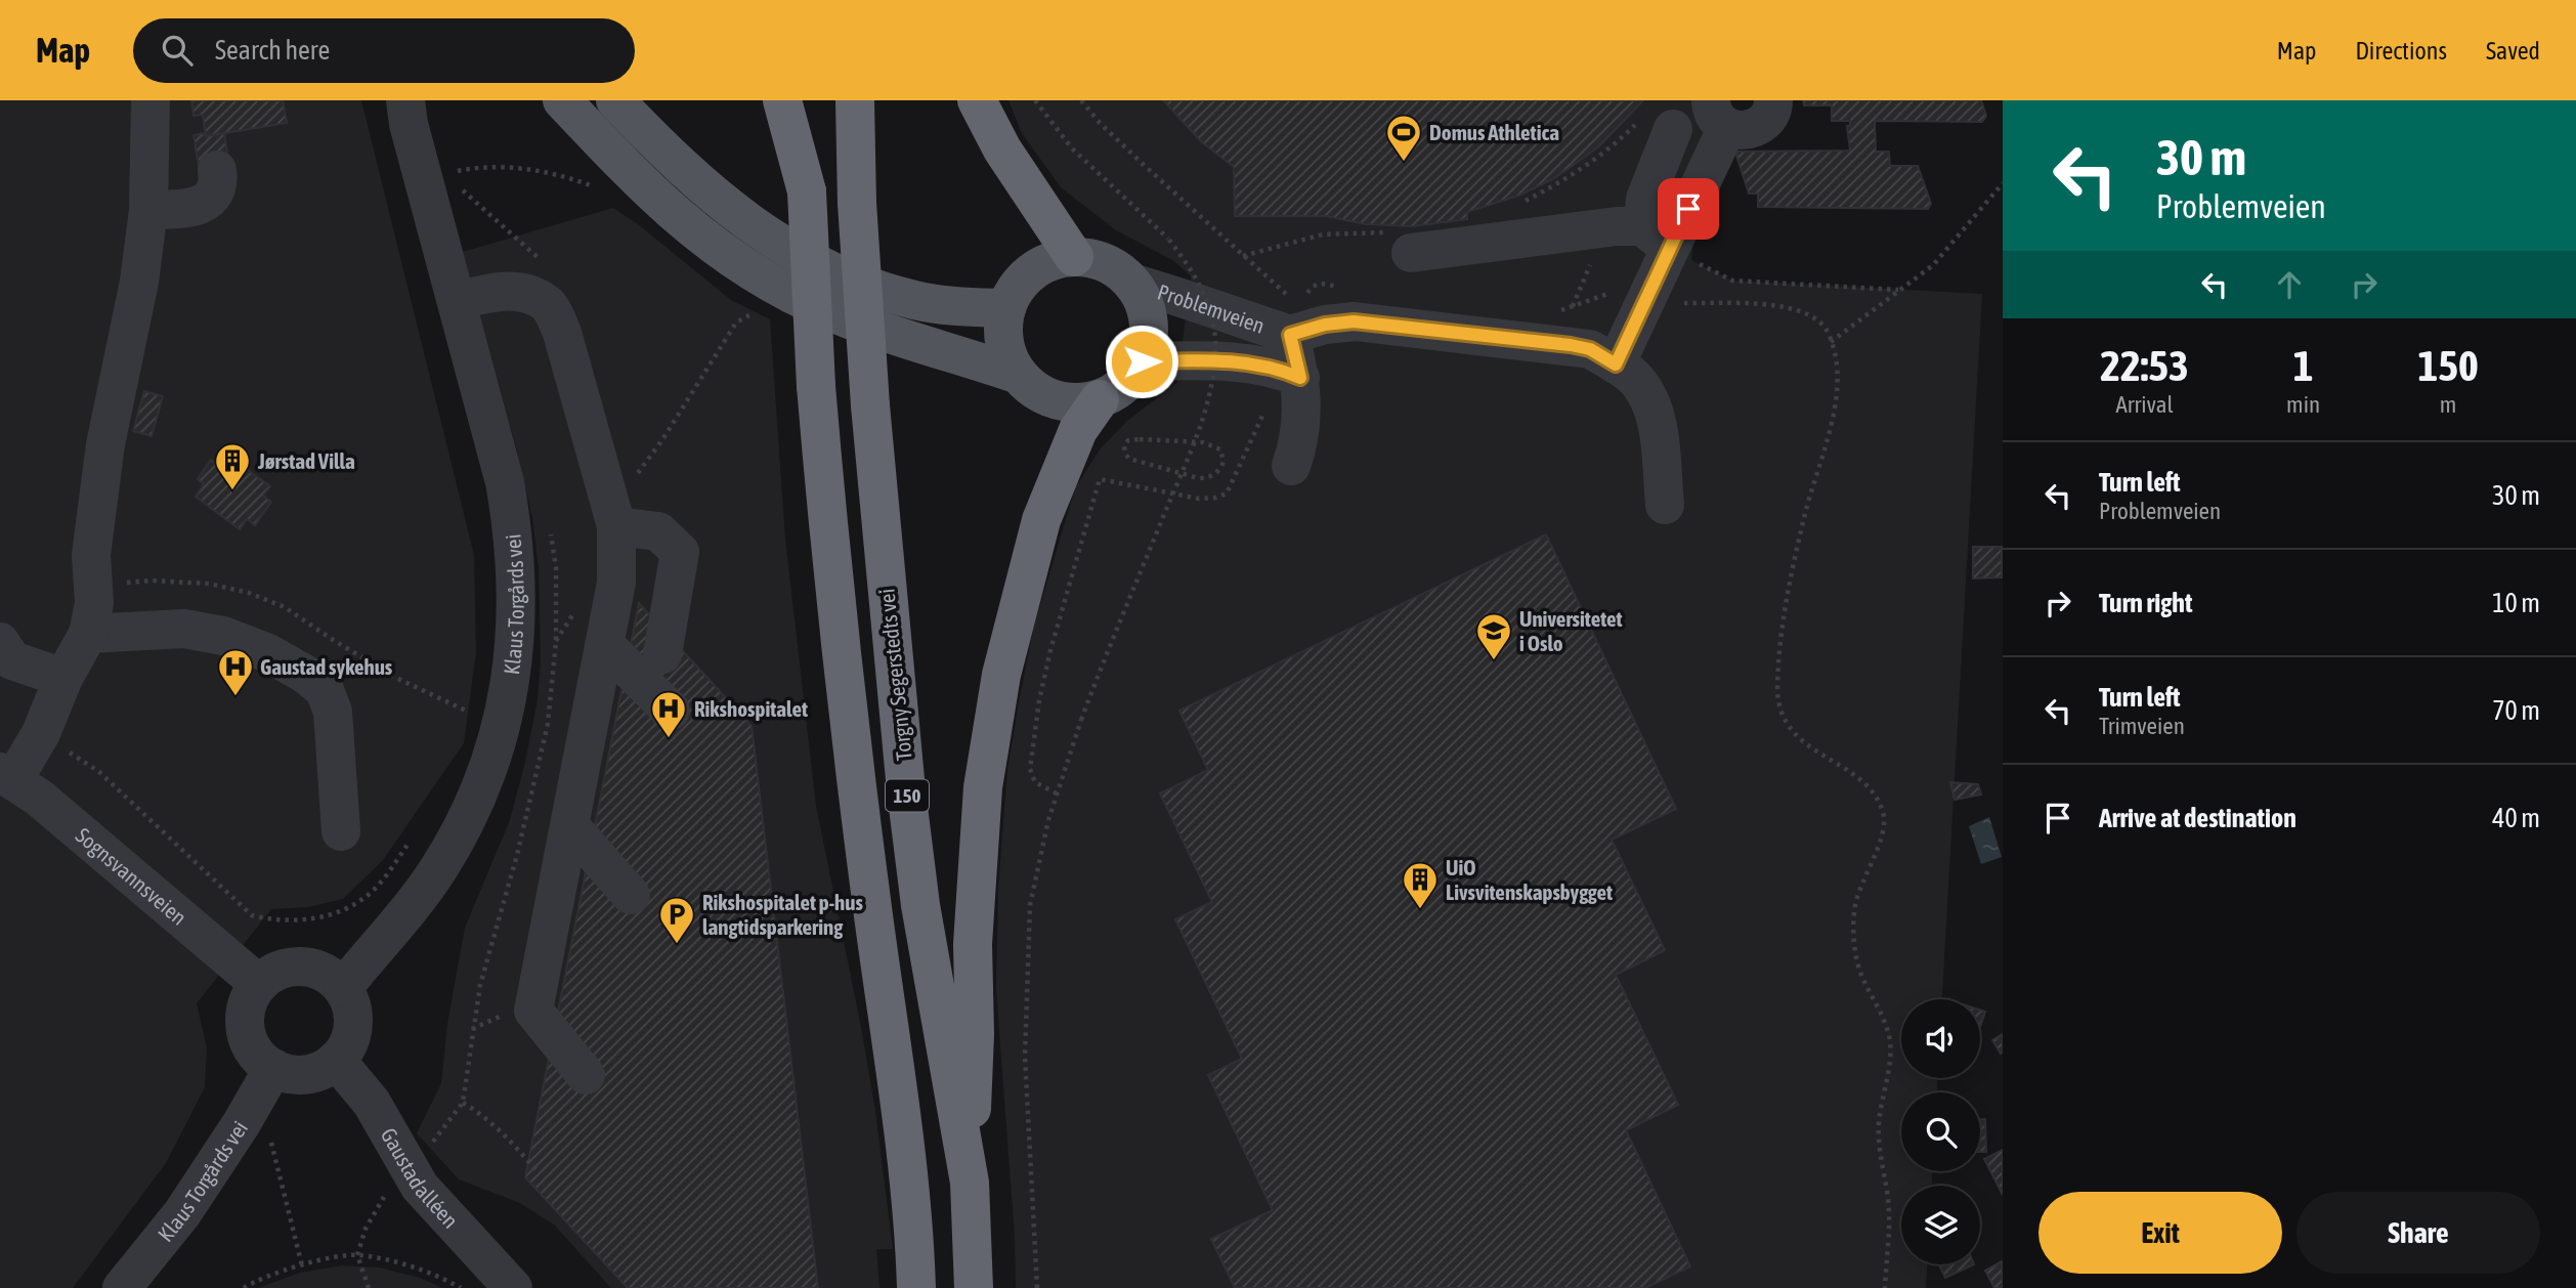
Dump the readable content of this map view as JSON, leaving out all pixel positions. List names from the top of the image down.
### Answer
{
  "streets": {
    "highway": ["Torgny Segerstedts vei", "150"],
    "street": [
      "Problemveien",
      "Klaus Torgårds vei",
      "Sognsvannsveien",
      "Gaustadalléen"
    ]
  },
  "crossings": [
    ["Klaus Torgårds vei", "Sognsvannsveien"],
    ["Klaus Torgårds vei", "Gaustadalléen"],
    ["Sognsvannsveien", "Gaustadalléen"]
  ],
  "places": {
    "sports": ["Domus Athletica"],
    "building": ["Jørstad Villa", "UiO Livsvitenskapsbygget"],
    "school or university": ["Universitetet i Oslo"],
    "hospital": ["Gaustad sykehus", "Rikshospitalet"],
    "parking": ["Rikshospitalet p-hus langtidsparkering"]
  },
  "page": {
    "header": "Map",
    "search": "Search here",
    "nav": ["Map", "Directions", "Saved"],
    "turn": ["30 m", "Problemveien"],
    "eta": [
      "22:53",
      "Arrival",
      "1",
      "min",
      "150",
      "m"
    ],
    "list": [
      {
        "name": "Turn left",
        "note": "Problemveien",
        "value": "30 m"
      },
      {
        "name": "Turn right",
        "value": "10 m"
      },
      {
        "name": "Turn left",
        "note": "Trimveien",
        "value": "70 m"
      },
      {
        "name": "Arrive at destination",
        "value": "40 m"
      }
    ],
    "buttons": ["Exit", "Share"]
  }
}
